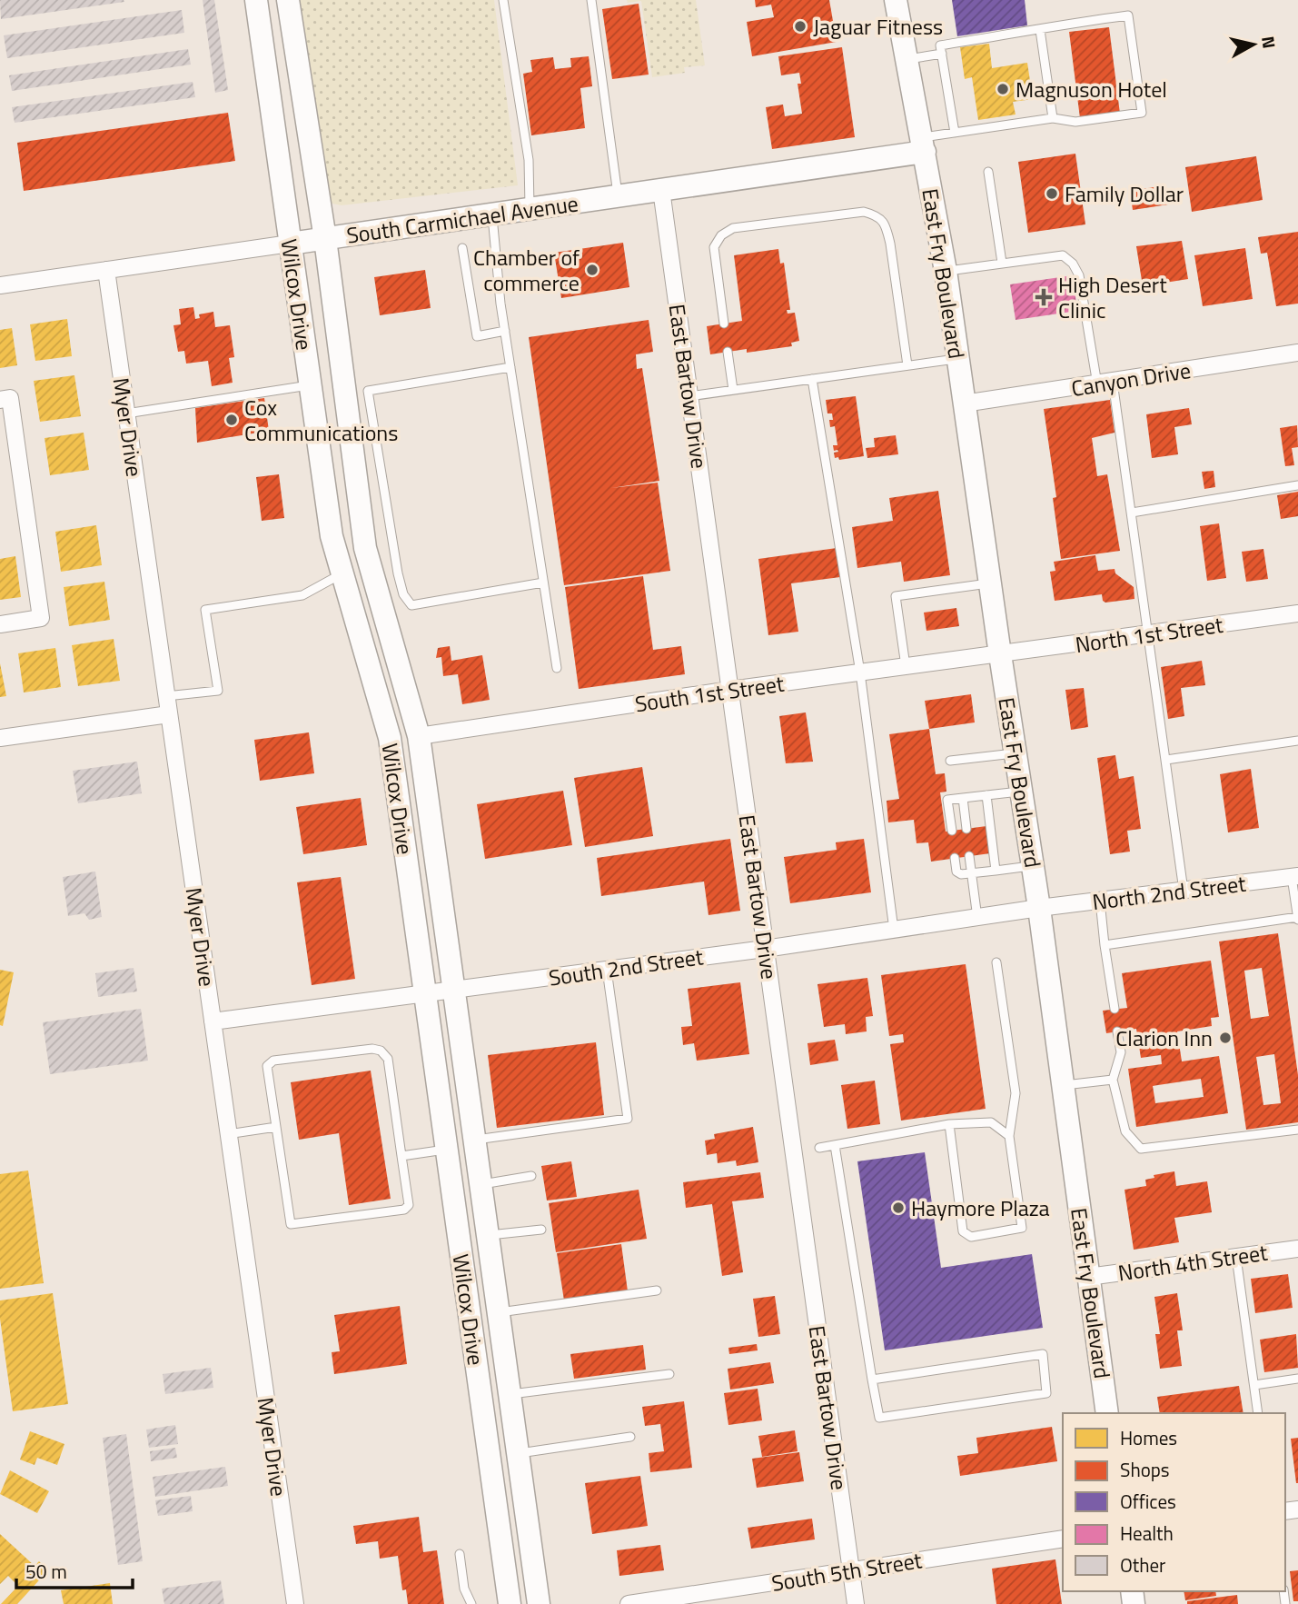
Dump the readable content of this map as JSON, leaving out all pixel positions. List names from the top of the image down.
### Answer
{
  "streets": {
    "street": [
      "South Carmichael Avenue",
      "East Fry Boulevard",
      "Wilcox Drive",
      "Canyon Drive",
      "East Bartow Drive",
      "Myer Drive",
      "North 1st Street",
      "South 1st Street",
      "North 2nd Street",
      "South 2nd Street",
      "North 4th Street",
      "South 5th Street"
    ]
  },
  "crossings": [
    ["South Carmichael Avenue", "East Fry Boulevard"],
    ["South Carmichael Avenue", "Wilcox Drive"],
    ["South Carmichael Avenue", "East Bartow Drive"],
    ["South Carmichael Avenue", "Myer Drive"],
    ["East Fry Boulevard", "Canyon Drive"],
    ["East Fry Boulevard", "North 1st Street"],
    ["East Fry Boulevard", "South 1st Street"],
    ["East Fry Boulevard", "North 2nd Street"],
    ["East Fry Boulevard", "South 2nd Street"],
    ["East Fry Boulevard", "North 4th Street"],
    ["Wilcox Drive", "South 1st Street"],
    ["Wilcox Drive", "South 2nd Street"],
    ["East Bartow Drive", "South 1st Street"],
    ["East Bartow Drive", "South 2nd Street"],
    ["East Bartow Drive", "South 5th Street"],
    ["Myer Drive", "South 2nd Street"],
    ["North 1st Street", "South 1st Street"],
    ["North 2nd Street", "South 2nd Street"]
  ],
  "places": {
    "other": [
      "Jaguar Fitness",
      "Magnuson Hotel",
      "Family Dollar",
      "Chamber of commerce",
      "Cox Communications",
      "Clarion Inn",
      "Haymore Plaza"
    ],
    "health": ["High Desert Clinic"]
  },
  "legend": [
    "Homes",
    "Shops",
    "Offices",
    "Health",
    "Other"
  ],
  "scale_bar": "50 m",
  "north": "right"
}
